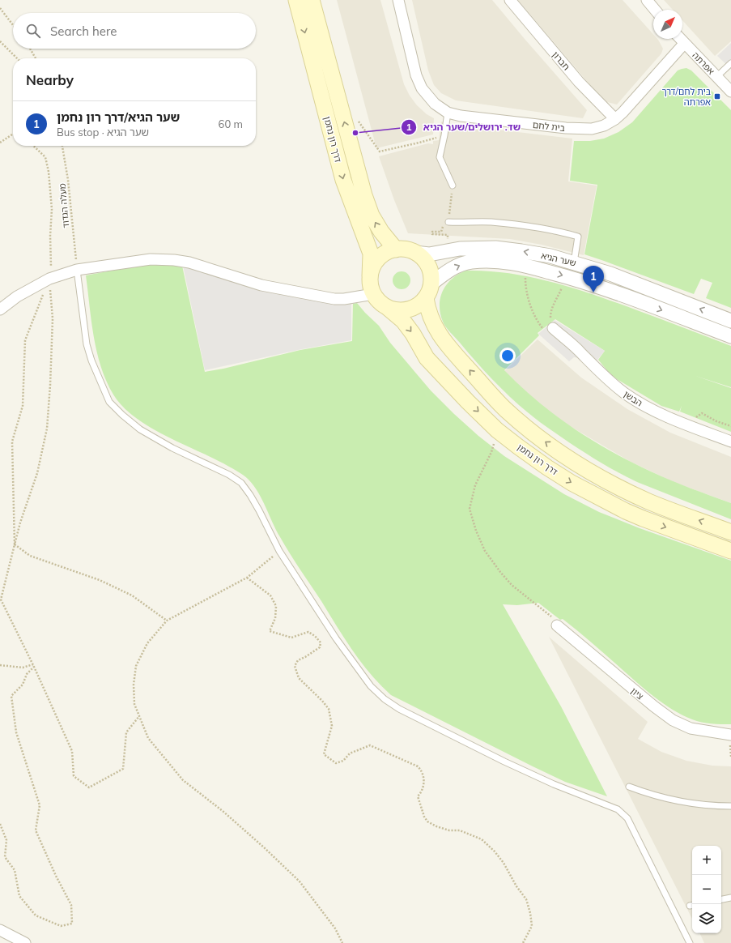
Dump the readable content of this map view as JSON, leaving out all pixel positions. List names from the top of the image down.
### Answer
{
  "streets": {
    "main road": ["דרך רון נחמן"],
    "street": [
      "חברון",
      "אפרתה",
      "בית לחם",
      "שער הגיא",
      "הבשן",
      "ציון"
    ],
    "path": ["מעלה הגדוד"]
  },
  "crossings": [
    ["חברון", "בית לחם"],
    ["אפרתה", "בית לחם"],
    ["דרך רון נחמן", "שער הגיא"]
  ],
  "places": {
    "transit": ["בית לחם/דרך אפרתה"],
    "other": ["שד. ירושלים/שער הגיא"]
  },
  "north": "top right",
  "page": {
    "search": "Search here",
    "heading": "Nearby",
    "list": [
      {
        "mark": "1",
        "name": "שער הגיא/דרך רון נחמן",
        "note": "Bus stop · שער הגיא",
        "value": "60 m"
      }
    ],
    "pins": "1",
    "map_buttons": ["+", "−"]
  }
}
